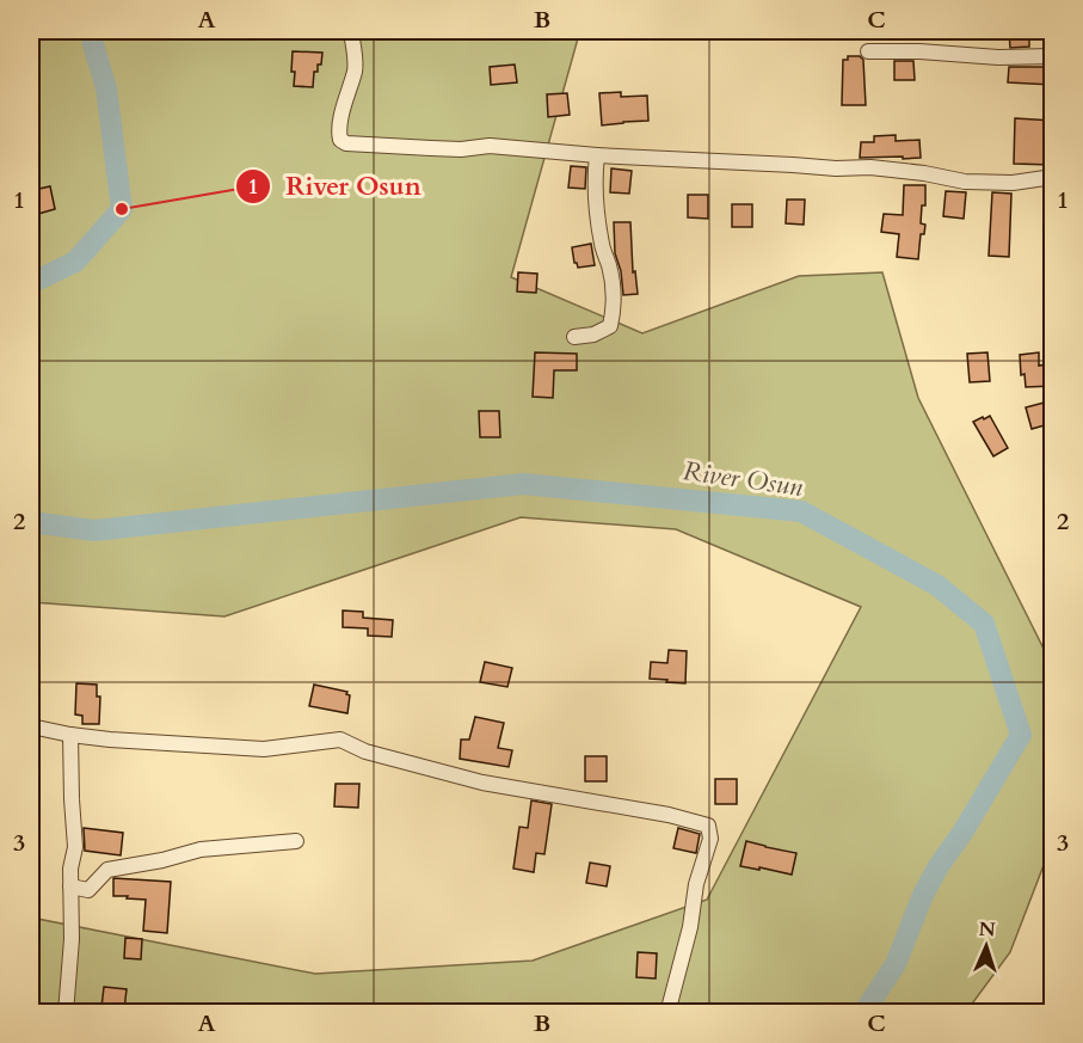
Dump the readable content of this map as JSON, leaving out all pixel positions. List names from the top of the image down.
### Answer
{
  "water": ["River Osun"],
  "places": ["River Osun"],
  "north": "top",
  "grid": {
    "columns": ["A", "B", "C"],
    "rows": ["1", "2", "3"]
  }
}
